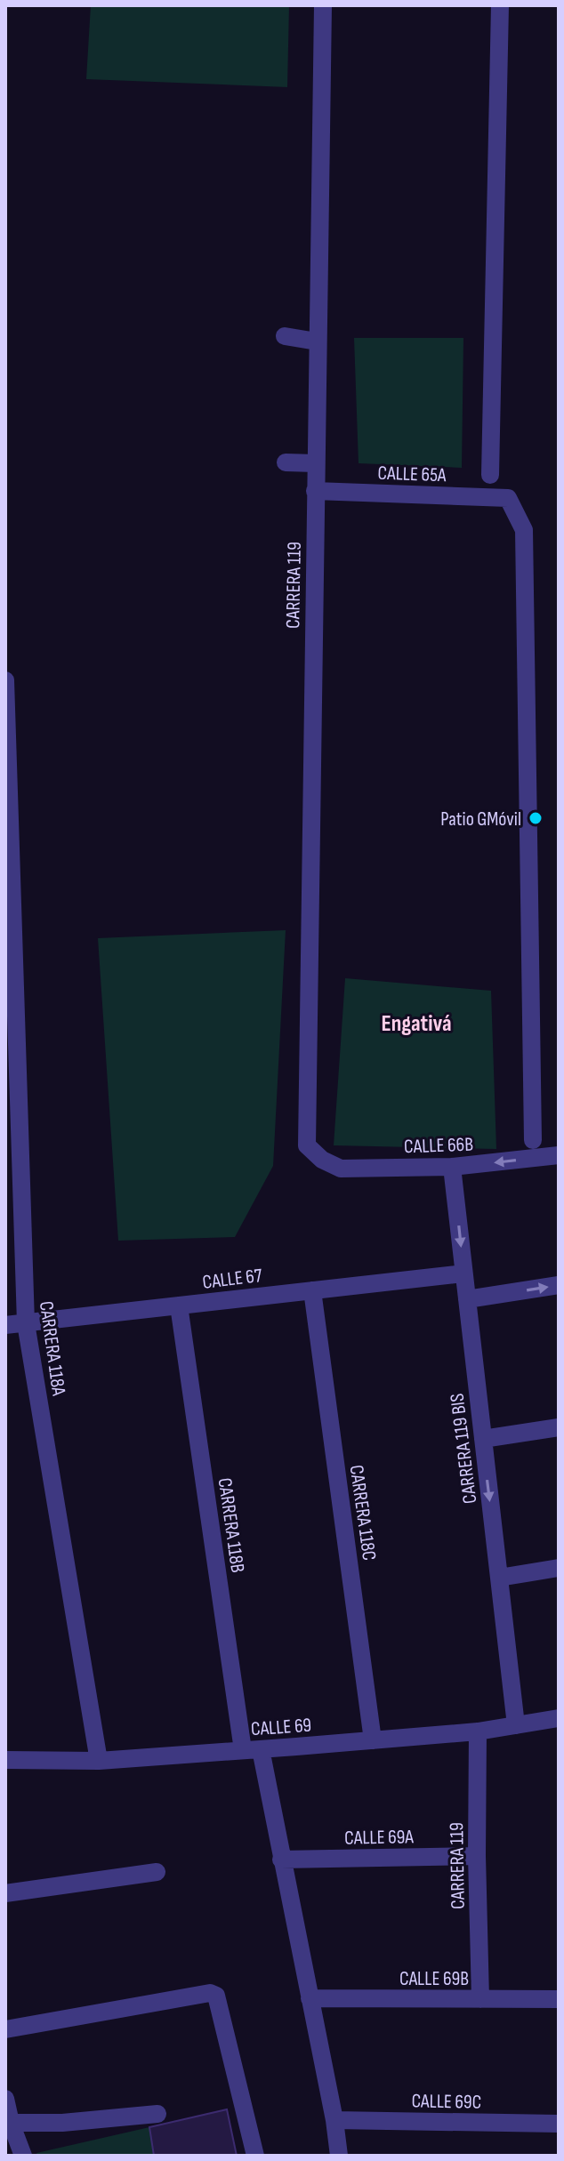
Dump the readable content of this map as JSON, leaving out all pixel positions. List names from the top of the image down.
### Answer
{
  "streets": {
    "street": [
      "CALLE 65A",
      "CARRERA 119",
      "CALLE 66B",
      "CALLE 67",
      "CARRERA 118A",
      "CARRERA 119 BIS",
      "CARRERA 118C",
      "CARRERA 118B",
      "CALLE 69",
      "CALLE 69A",
      "CALLE 69B",
      "CALLE 69C"
    ]
  },
  "crossings": [
    ["CALLE 65A", "CARRERA 119"],
    ["CARRERA 119", "CALLE 66B"],
    ["CARRERA 119", "CALLE 69"],
    ["CARRERA 119", "CALLE 69A"],
    ["CARRERA 119", "CALLE 69B"],
    ["CALLE 66B", "CARRERA 119 BIS"],
    ["CALLE 67", "CARRERA 118A"],
    ["CALLE 67", "CARRERA 119 BIS"],
    ["CALLE 67", "CARRERA 118C"],
    ["CALLE 67", "CARRERA 118B"],
    ["CARRERA 118A", "CALLE 69"],
    ["CARRERA 119 BIS", "CALLE 69"],
    ["CARRERA 118C", "CALLE 69"],
    ["CARRERA 118B", "CALLE 69"],
    ["CARRERA 118B", "CALLE 69A"],
    ["CARRERA 118B", "CALLE 69B"],
    ["CARRERA 118B", "CALLE 69C"]
  ],
  "one_way": ["CARRERA 119 BIS"],
  "districts": ["Engativá"],
  "places": ["Patio GMóvil"]
}
